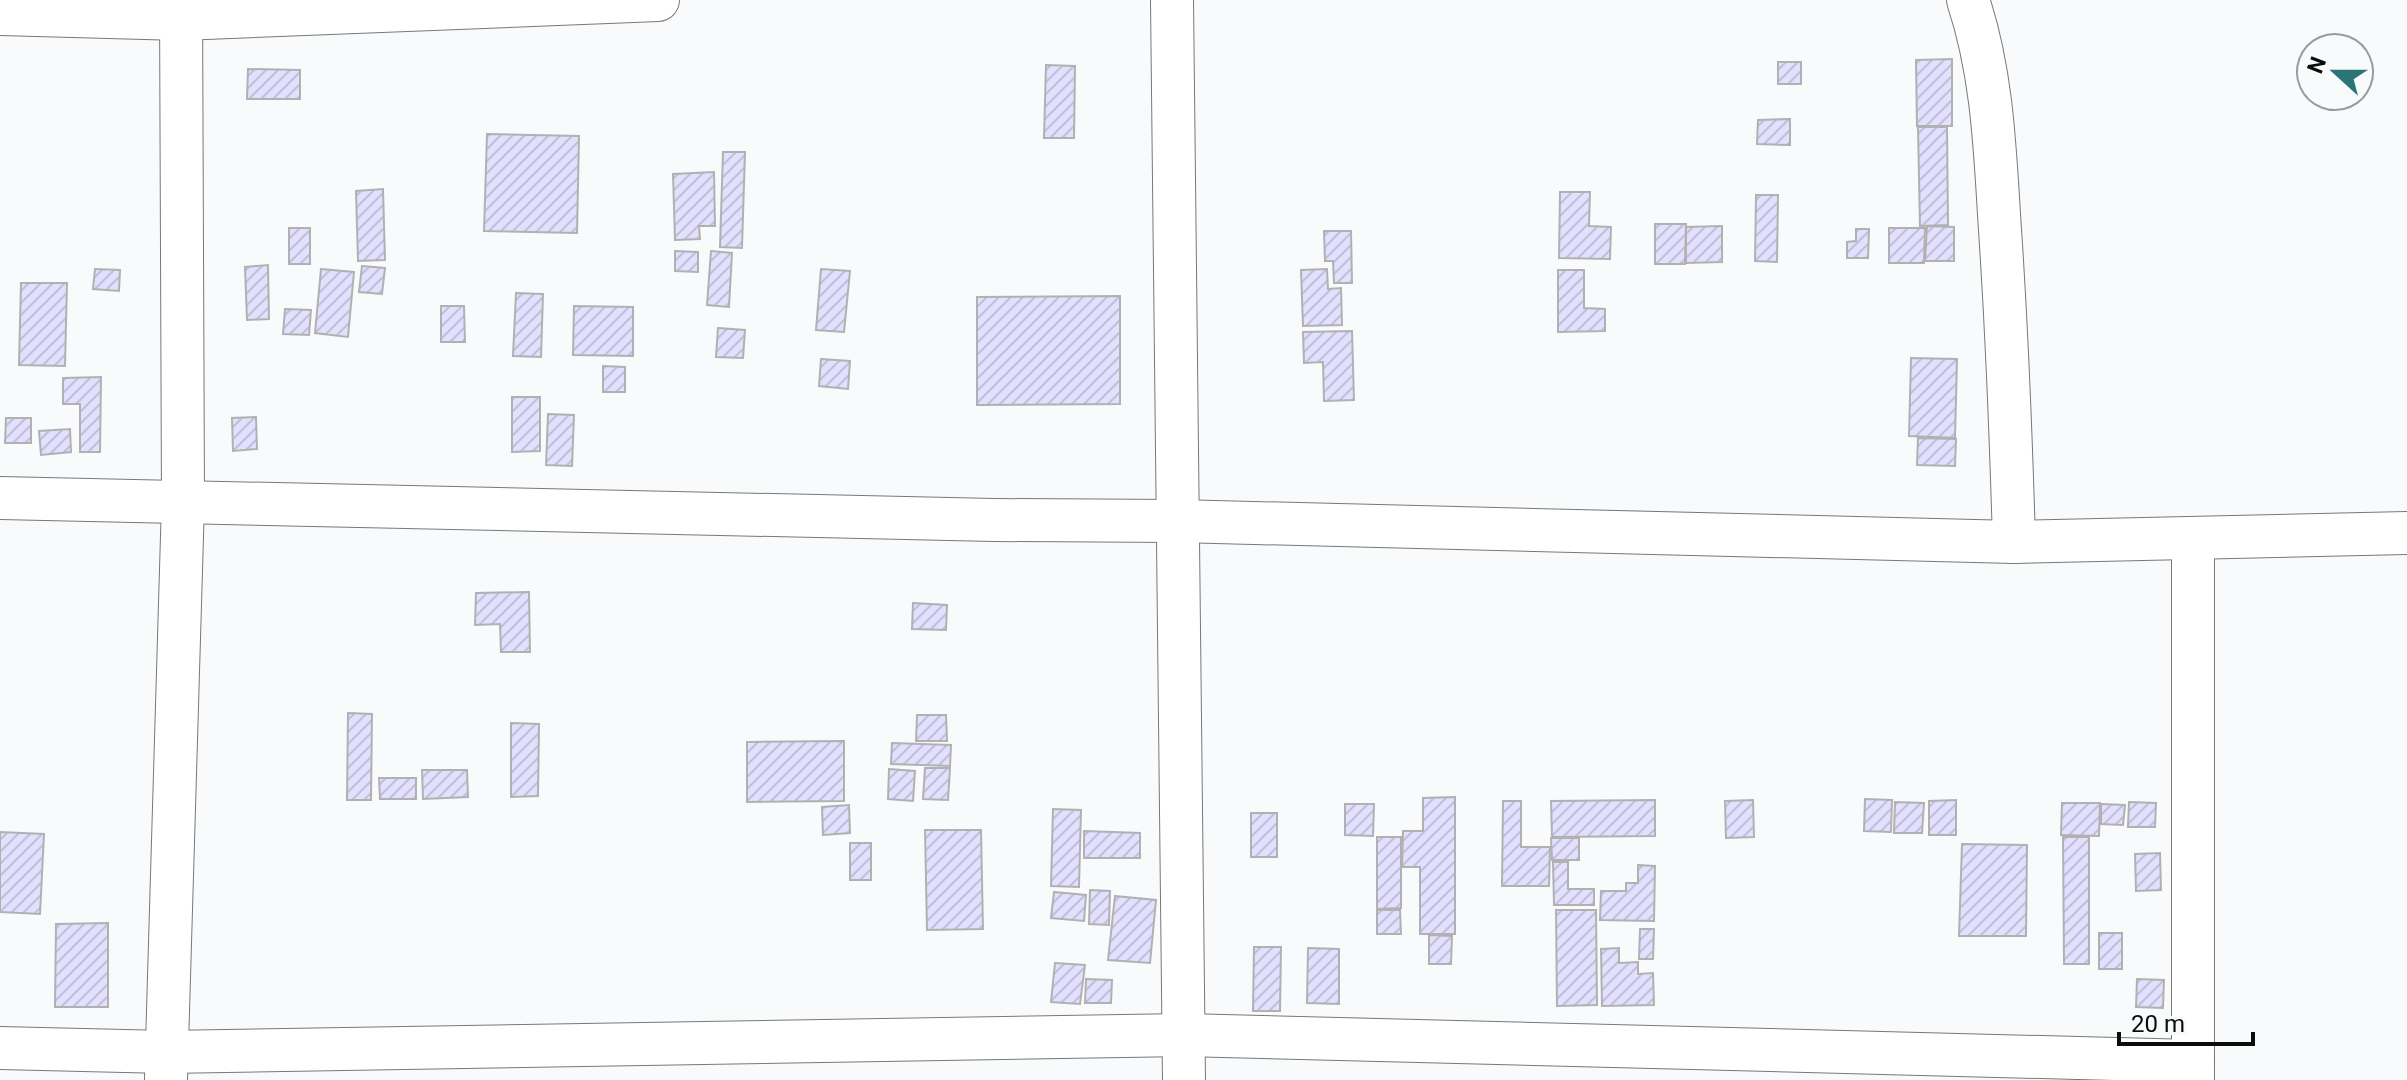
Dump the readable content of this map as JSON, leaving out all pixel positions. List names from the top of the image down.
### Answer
{
  "scale_bar": "20 m",
  "north": "left"
}
